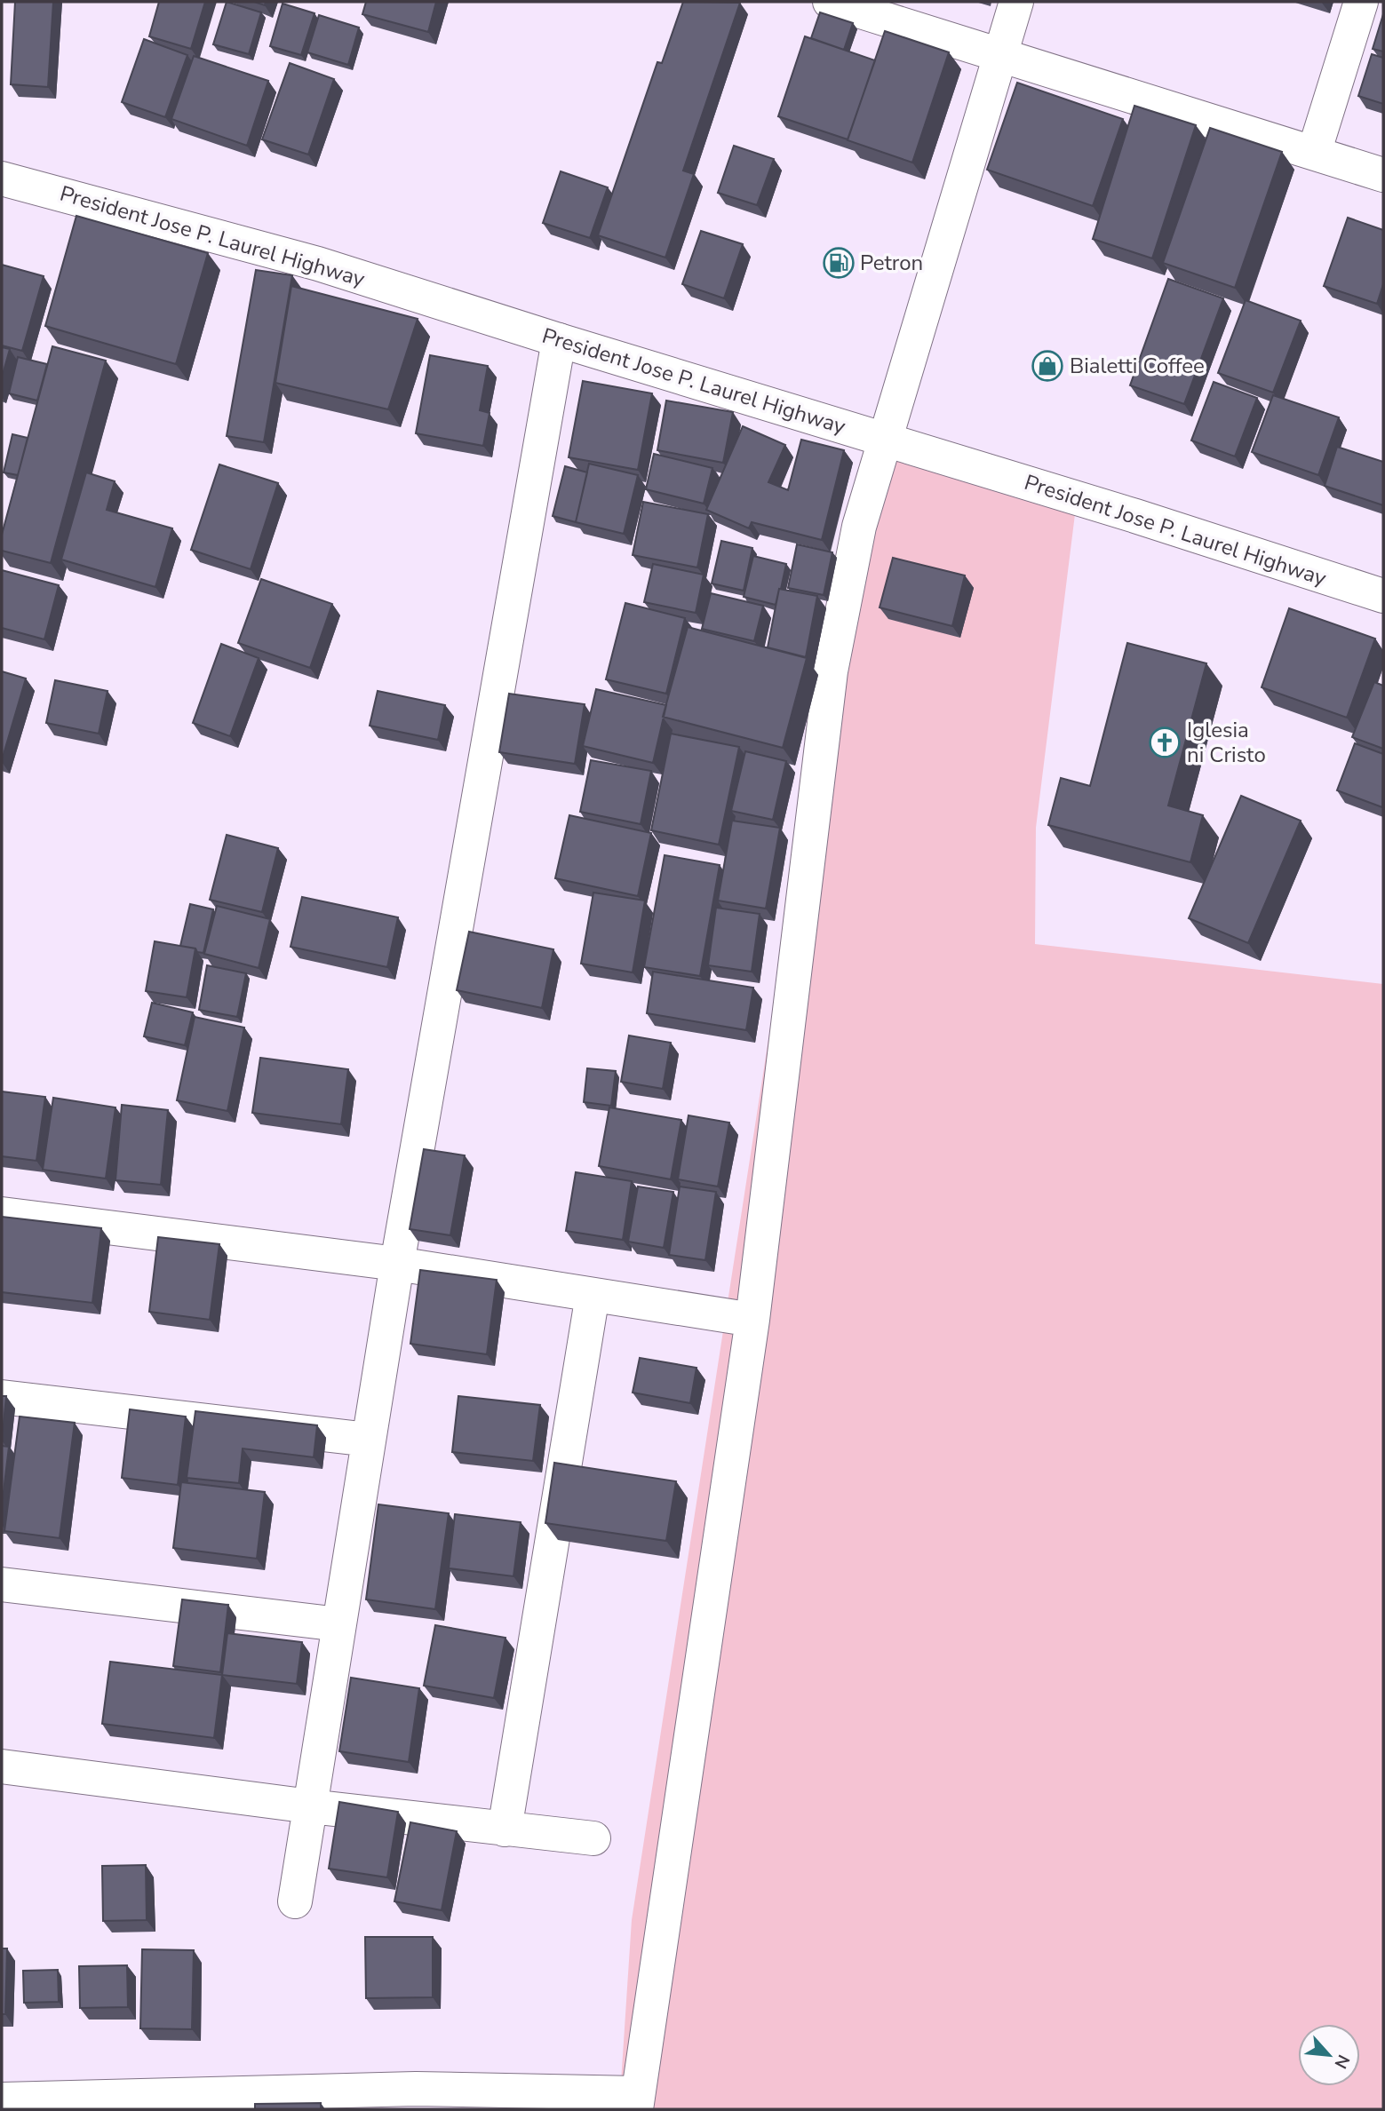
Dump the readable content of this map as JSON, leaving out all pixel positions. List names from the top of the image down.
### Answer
{
  "streets": {
    "main road": ["President Jose P. Laurel Highway"]
  },
  "places": {
    "fuel station": ["Petron"],
    "shop": ["Bialetti Coffee"],
    "church": ["Iglesia ni Cristo"]
  },
  "north": "bottom right"
}
